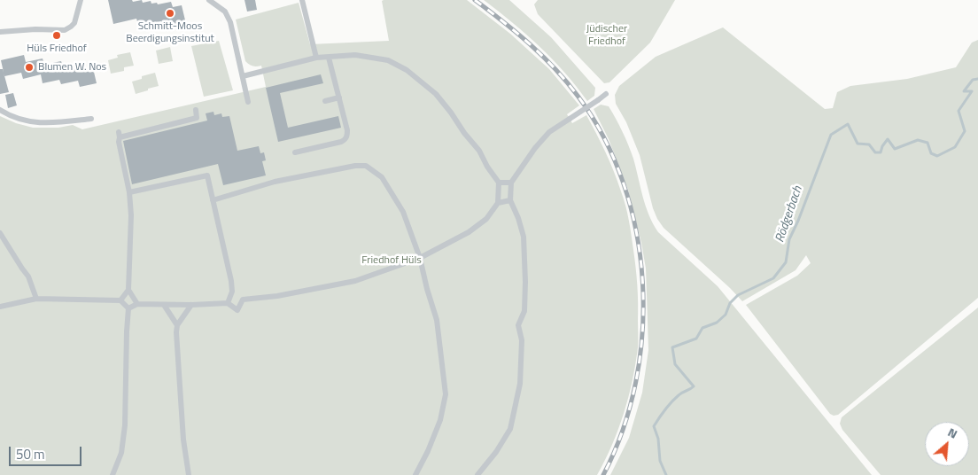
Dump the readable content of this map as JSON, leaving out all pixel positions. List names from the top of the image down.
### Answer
{
  "water": ["Rödgerbach"],
  "parks": ["Jüdischer Friedhof", "Friedhof Hüls"],
  "places": ["Schmitt-Moos Beerdigungsinstitut", "Hüls Friedhof", "Blumen W. Nos"],
  "scale_bar": "50 m",
  "north": "top right"
}
